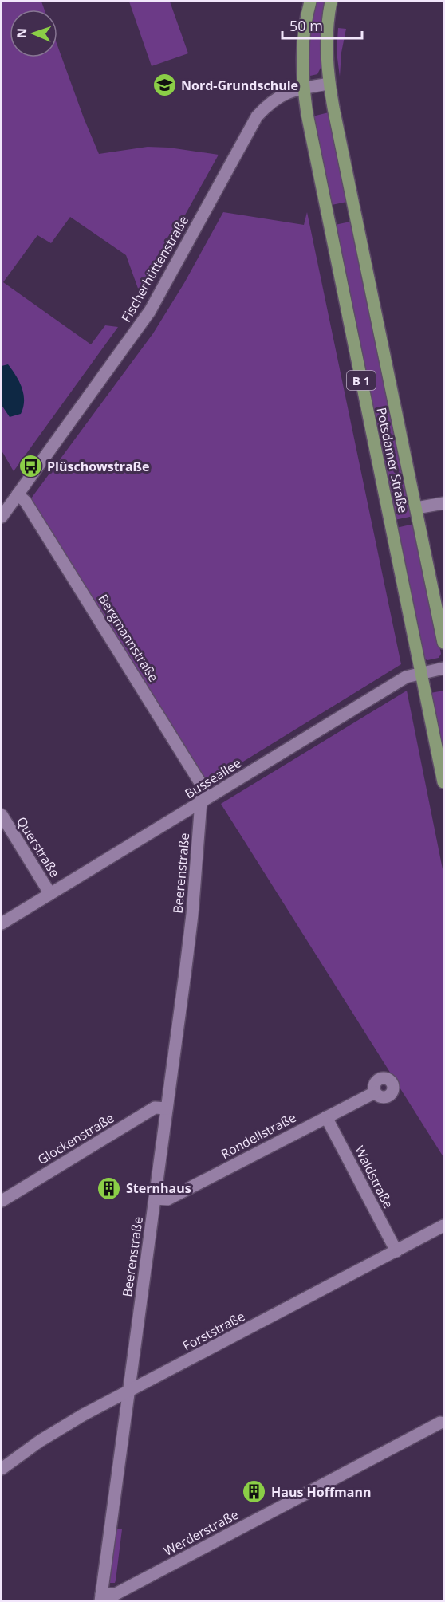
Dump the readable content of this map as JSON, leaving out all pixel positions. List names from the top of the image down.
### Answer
{
  "streets": {
    "main road": ["B 1", "Potsdamer Straße"],
    "street": [
      "Fischerhüttenstraße",
      "Bergmannstraße",
      "Busseallee",
      "Querstraße",
      "Beerenstraße",
      "Rondellstraße",
      "Glockenstraße",
      "Waldstraße",
      "Forststraße",
      "Werderstraße"
    ]
  },
  "crossings": [
    ["Fischerhüttenstraße", "Potsdamer Straße"],
    ["Fischerhüttenstraße", "Bergmannstraße"],
    ["Potsdamer Straße", "Busseallee"],
    ["Bergmannstraße", "Busseallee"],
    ["Bergmannstraße", "Beerenstraße"],
    ["Busseallee", "Querstraße"],
    ["Busseallee", "Beerenstraße"],
    ["Beerenstraße", "Rondellstraße"],
    ["Beerenstraße", "Glockenstraße"],
    ["Beerenstraße", "Forststraße"],
    ["Beerenstraße", "Werderstraße"],
    ["Rondellstraße", "Waldstraße"],
    ["Waldstraße", "Forststraße"]
  ],
  "places": {
    "school or university": ["Nord-Grundschule"],
    "bus stop": ["Plüschowstraße"],
    "building": ["Sternhaus", "Haus Hoffmann"]
  },
  "scale_bar": "50 m",
  "north": "left"
}
